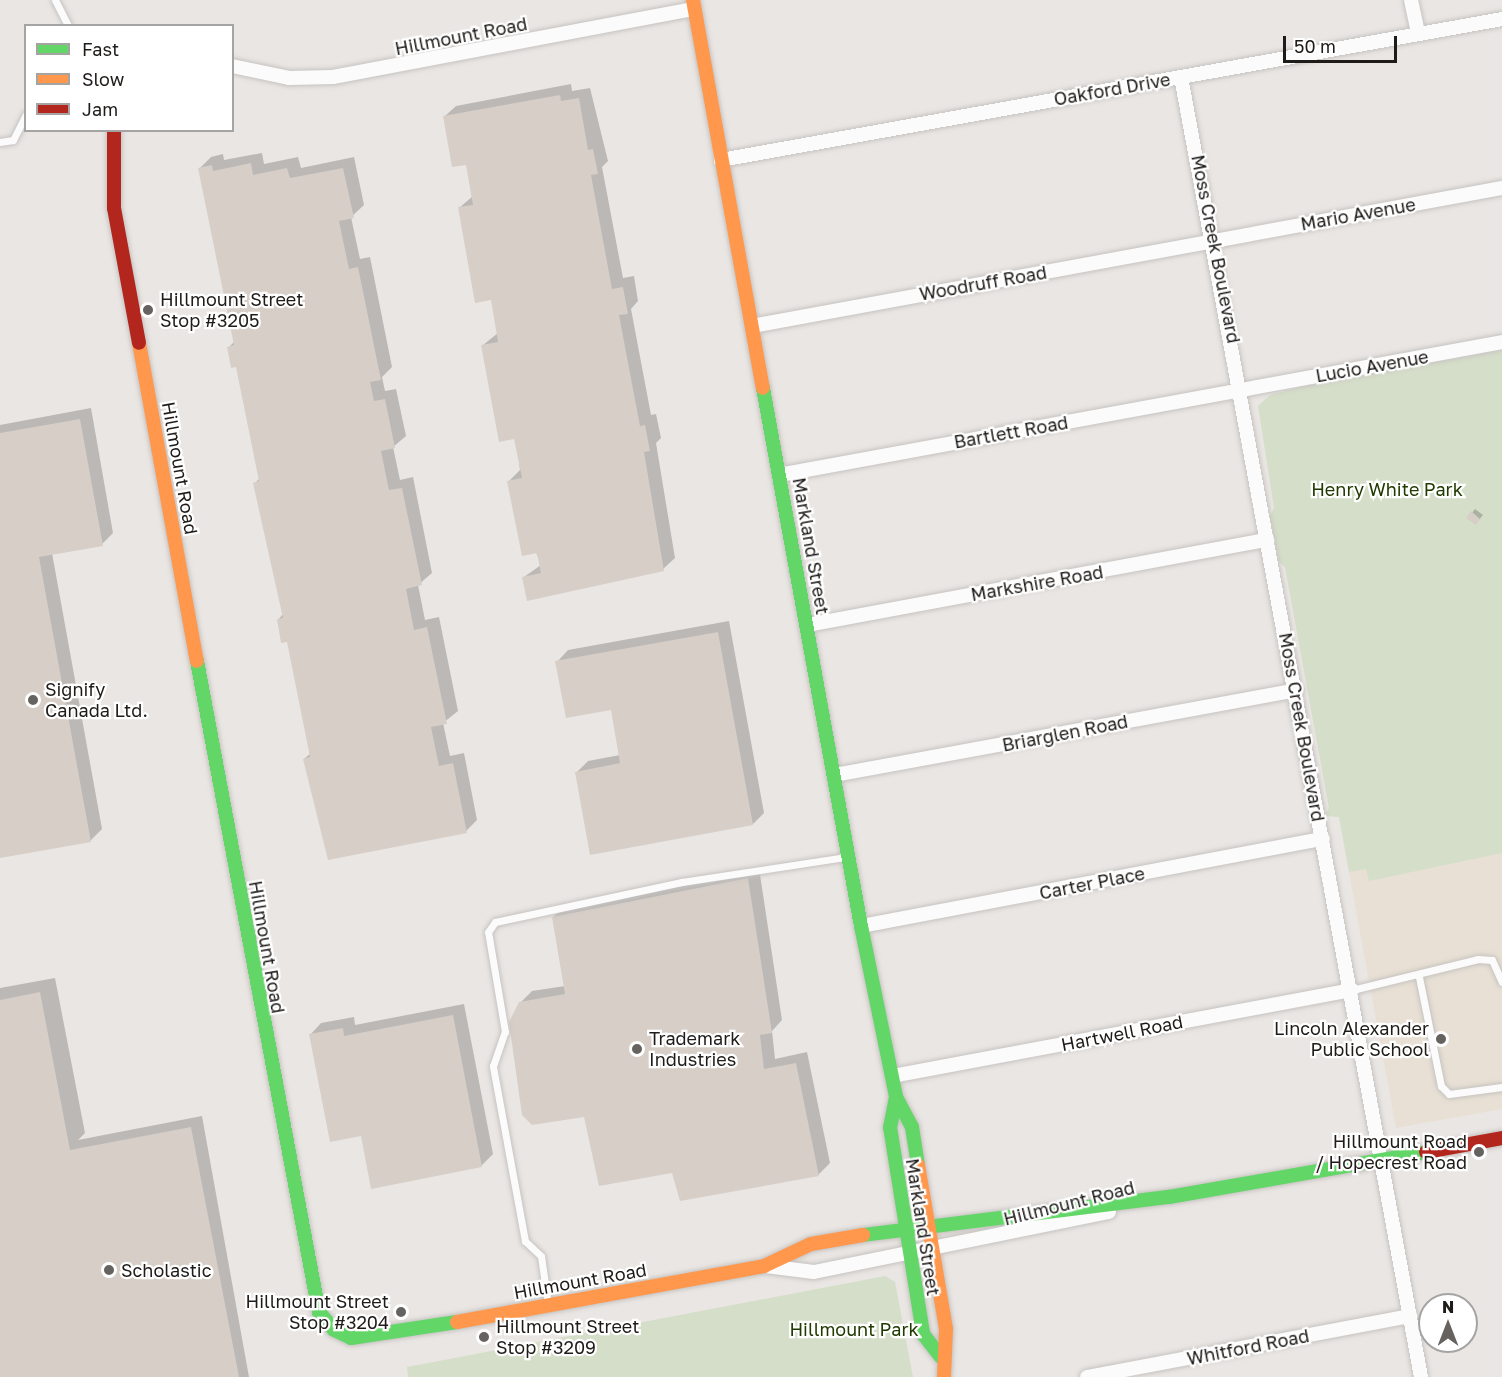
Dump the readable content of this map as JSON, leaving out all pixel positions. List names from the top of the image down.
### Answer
{
  "streets": {
    "street": [
      "Hillmount Road",
      "Oakford Drive",
      "Mario Avenue",
      "Moss Creek Boulevard",
      "Woodruff Road",
      "Lucio Avenue",
      "Bartlett Road",
      "Markland Street",
      "Markshire Road",
      "Briarglen Road",
      "Carter Place",
      "Hartwell Road",
      "Whitford Road"
    ]
  },
  "crossings": [
    ["Hillmount Road", "Moss Creek Boulevard"],
    ["Hillmount Road", "Markland Street"],
    ["Oakford Drive", "Moss Creek Boulevard"],
    ["Oakford Drive", "Markland Street"],
    ["Mario Avenue", "Moss Creek Boulevard"],
    ["Mario Avenue", "Woodruff Road"],
    ["Moss Creek Boulevard", "Woodruff Road"],
    ["Moss Creek Boulevard", "Lucio Avenue"],
    ["Moss Creek Boulevard", "Bartlett Road"],
    ["Moss Creek Boulevard", "Markshire Road"],
    ["Moss Creek Boulevard", "Briarglen Road"],
    ["Moss Creek Boulevard", "Carter Place"],
    ["Moss Creek Boulevard", "Hartwell Road"],
    ["Moss Creek Boulevard", "Whitford Road"],
    ["Woodruff Road", "Markland Street"],
    ["Lucio Avenue", "Bartlett Road"],
    ["Bartlett Road", "Markland Street"],
    ["Markland Street", "Markshire Road"],
    ["Markland Street", "Briarglen Road"],
    ["Markland Street", "Carter Place"],
    ["Markland Street", "Hartwell Road"]
  ],
  "parks": ["Henry White Park", "Hillmount Park"],
  "places": [
    "Hillmount Street Stop #3205",
    "Signify Canada Ltd.",
    "Lincoln Alexander Public School",
    "Trademark Industries",
    "Hillmount Road / Hopecrest Road",
    "Scholastic",
    "Hillmount Street Stop #3204",
    "Hillmount Street Stop #3209"
  ],
  "legend": ["Fast", "Slow", "Jam"],
  "scale_bar": "50 m",
  "north": "top"
}
